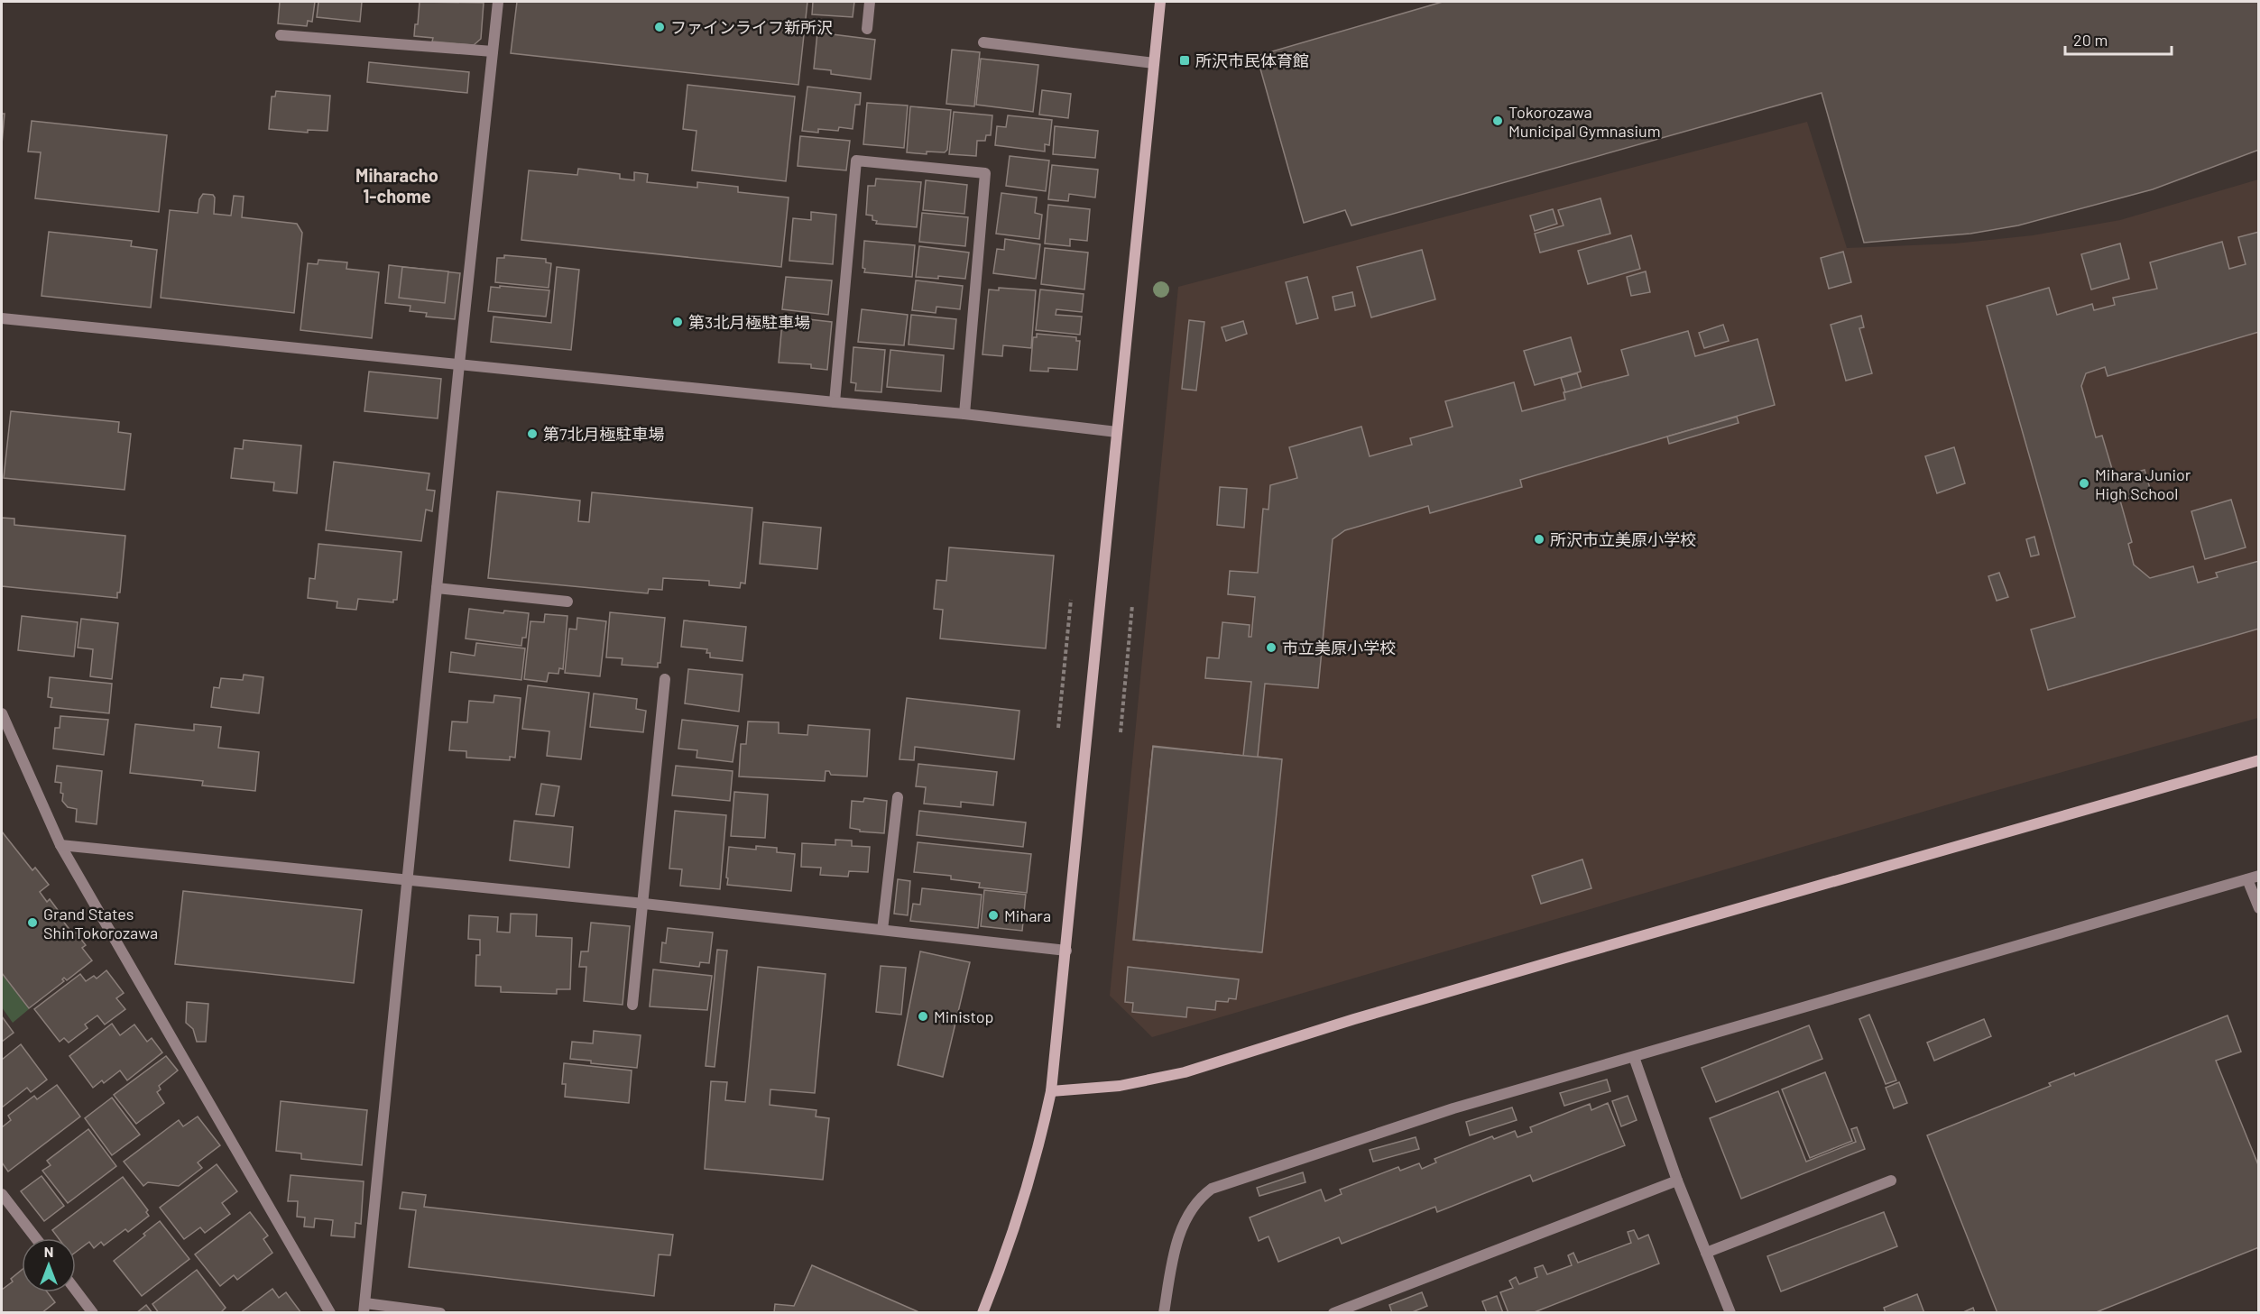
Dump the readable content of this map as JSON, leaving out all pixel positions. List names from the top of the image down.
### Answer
{
  "districts": ["Miharacho 1-chome"],
  "places": {
    "other": [
      "ファインライフ新所沢",
      "Tokorozawa Municipal Gymnasium",
      "第3北月極駐車場",
      "第7北月極駐車場",
      "Mihara Junior High School",
      "所沢市立美原小学校",
      "市立美原小学校",
      "Mihara",
      "Grand States ShinTokorozawa",
      "Ministop"
    ],
    "transit": ["所沢市民体育館"]
  },
  "scale_bar": "20 m",
  "north": "top"
}
